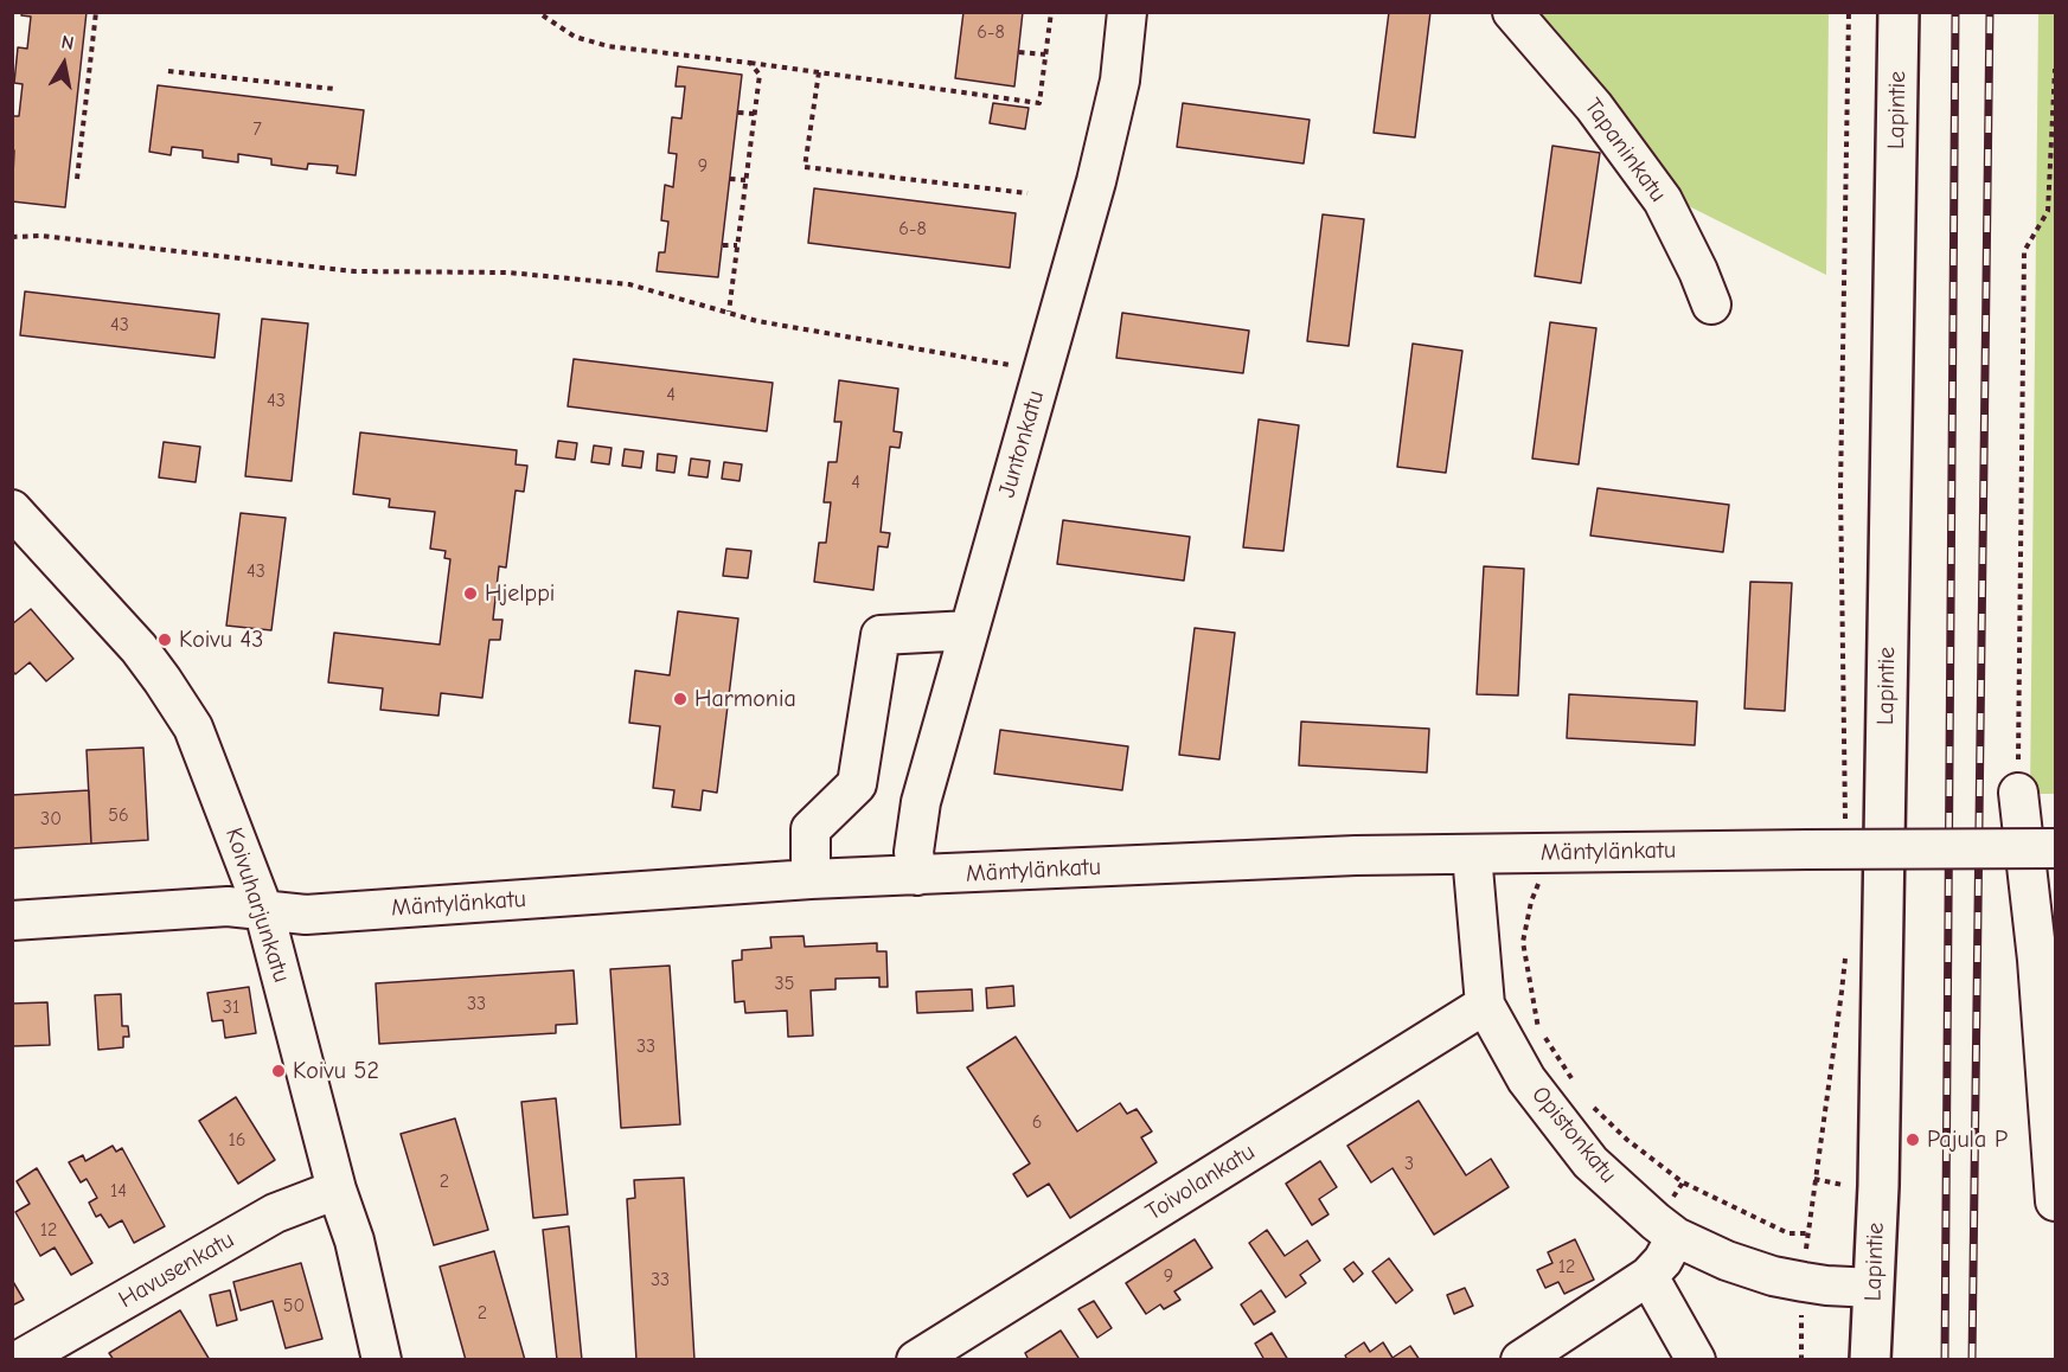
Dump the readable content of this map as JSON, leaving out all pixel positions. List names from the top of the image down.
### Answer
{
  "streets": {
    "main road": ["Lapintie"],
    "street": [
      "Tapaninkatu",
      "Juntonkatu",
      "Mäntylänkatu",
      "Koivuharjunkatu",
      "Opistonkatu",
      "Toivolankatu",
      "Havusenkatu"
    ]
  },
  "crossings": [
    ["Lapintie", "Opistonkatu"],
    ["Juntonkatu", "Mäntylänkatu"],
    ["Mäntylänkatu", "Koivuharjunkatu"],
    ["Mäntylänkatu", "Opistonkatu"],
    ["Koivuharjunkatu", "Havusenkatu"],
    ["Opistonkatu", "Toivolankatu"]
  ],
  "places": [
    "Hjelppi",
    "Koivu 43",
    "Harmonia",
    "Koivu 52",
    "Pajula P"
  ],
  "house_numbers": [
    "6-8",
    "7",
    "9",
    "6-8",
    "43",
    "4",
    "43",
    "4",
    "43",
    "56",
    "30",
    "35",
    "33",
    "31",
    "33",
    "6",
    "16",
    "3",
    "2",
    "14",
    "12",
    "12",
    "9",
    "33",
    "50",
    "2"
  ],
  "north": "top"
}
